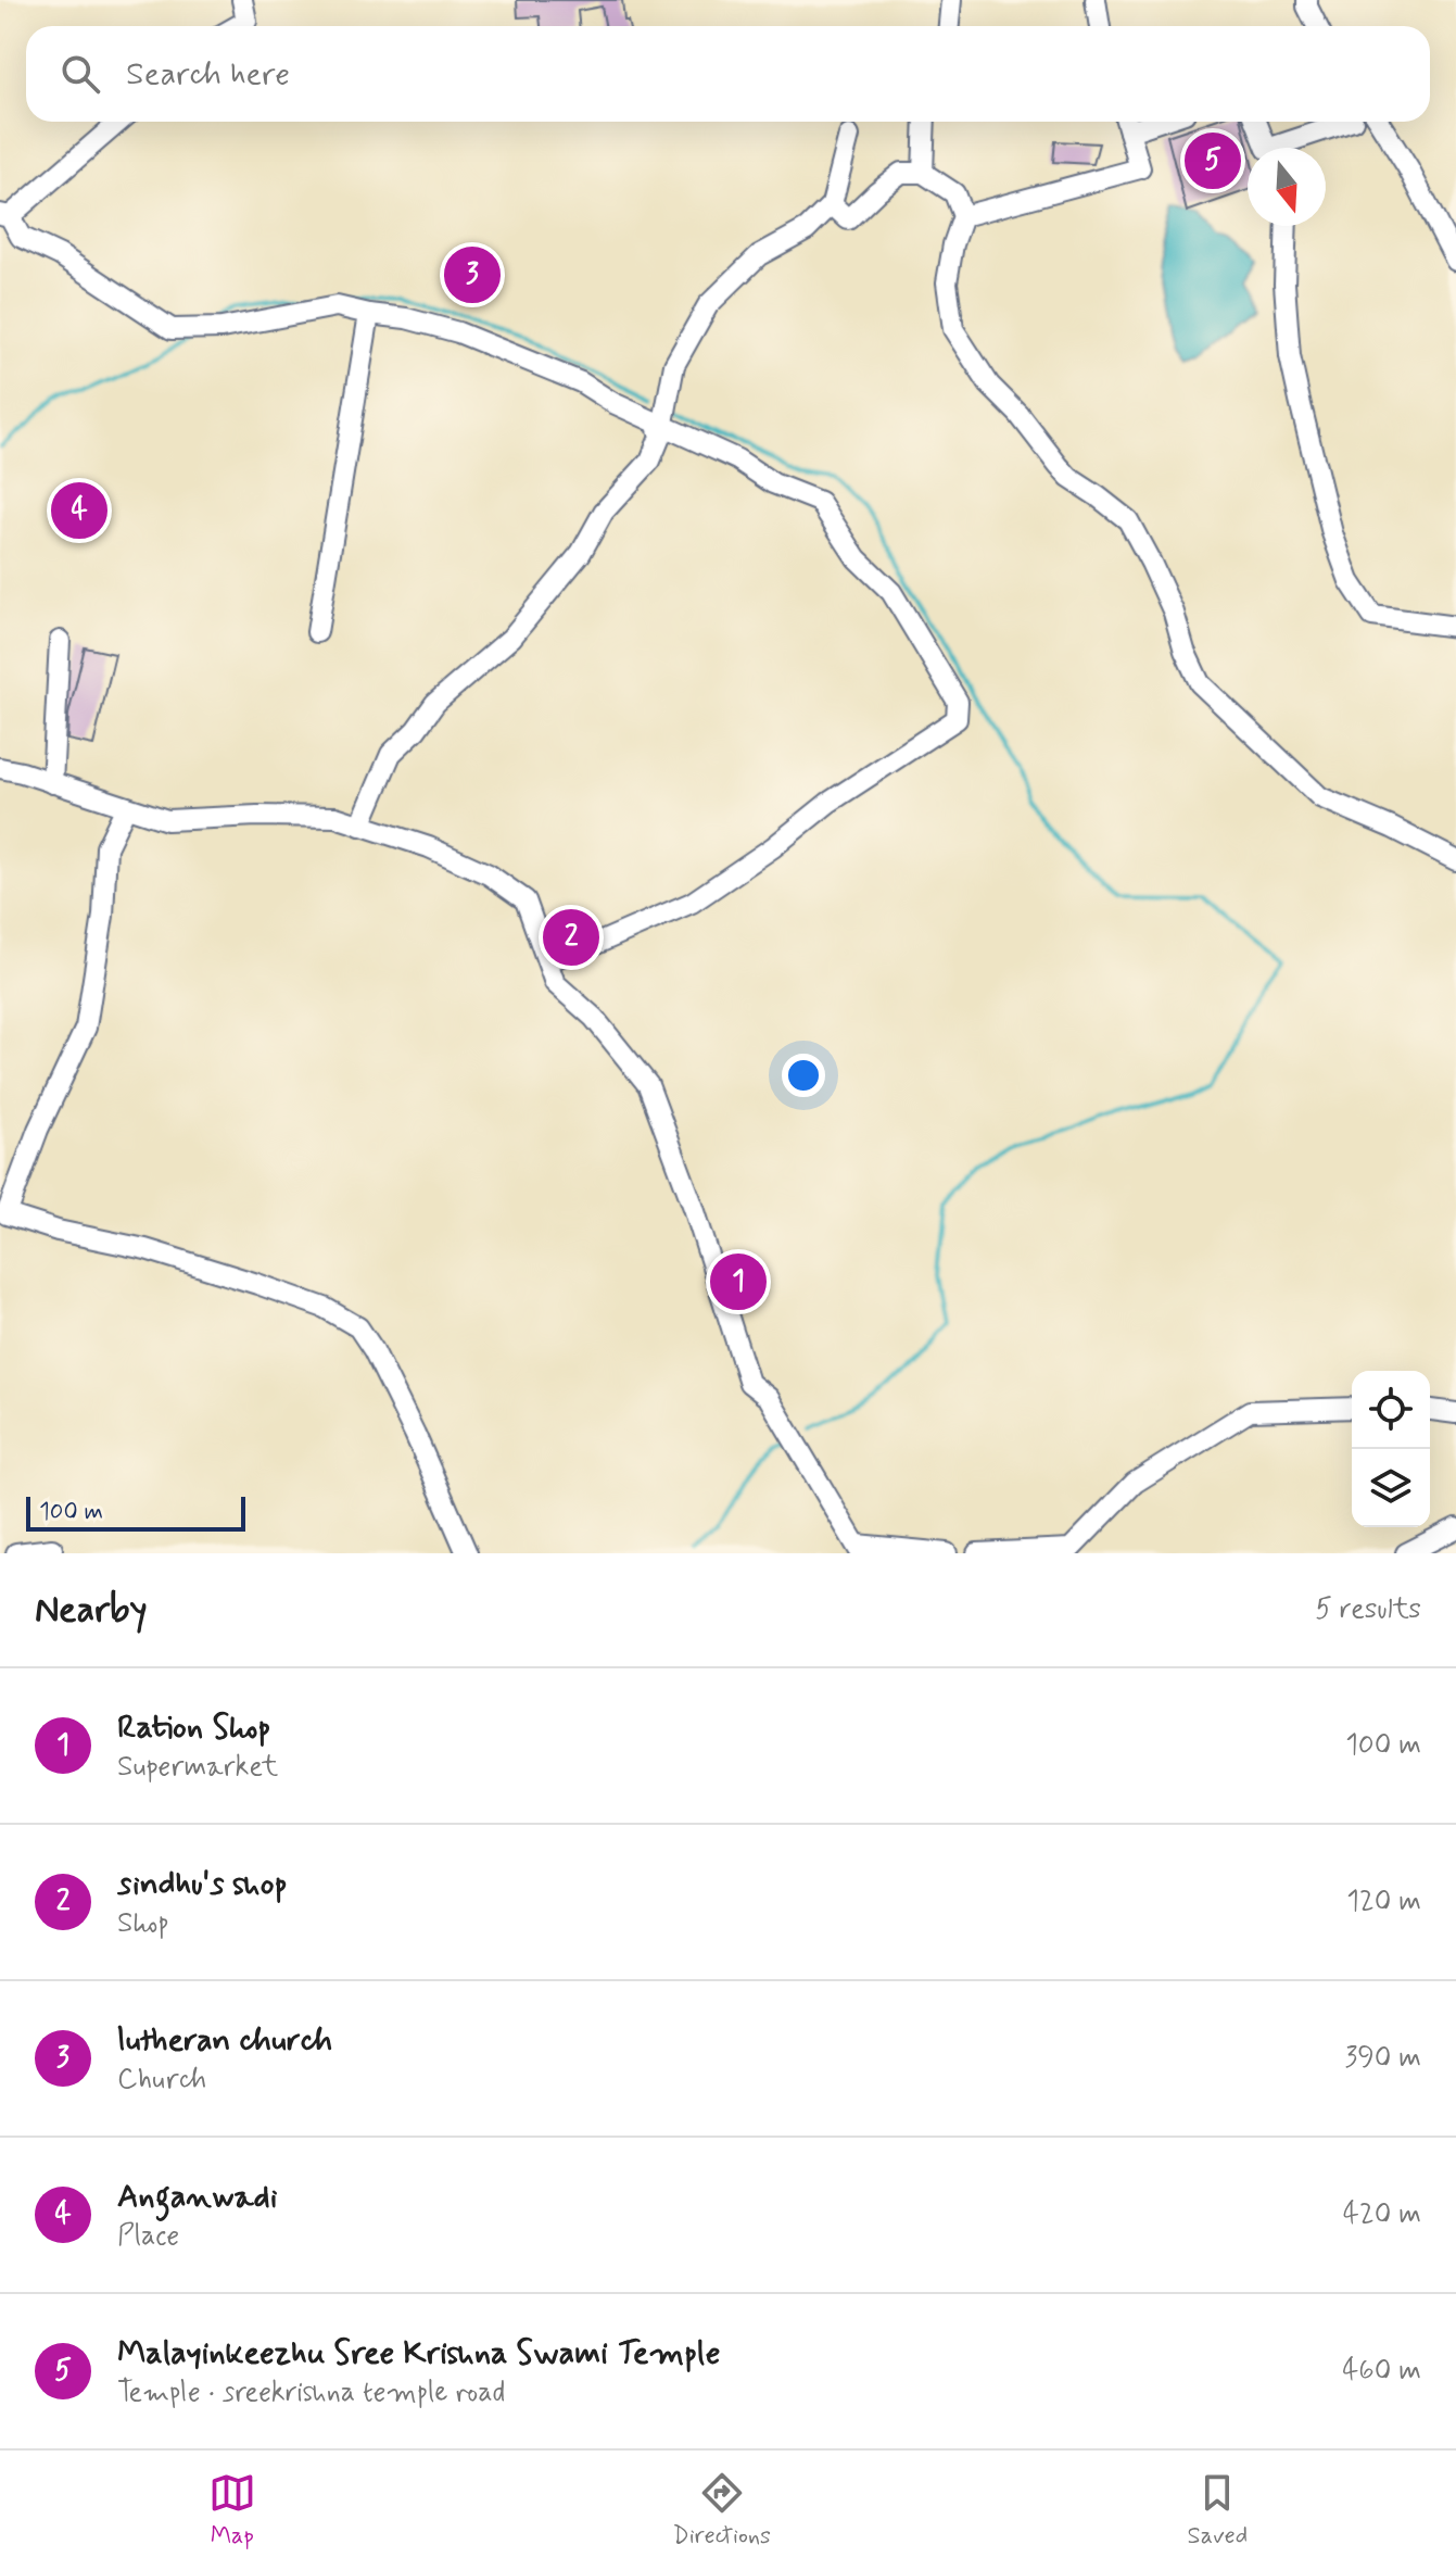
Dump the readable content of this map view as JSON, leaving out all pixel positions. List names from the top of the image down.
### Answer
{
  "scale_bar": "100 m",
  "north": "bottom",
  "page": {
    "search": "Search here",
    "pins": [
      "5",
      "3",
      "4",
      "2",
      "1"
    ],
    "scale": "100 m",
    "heading": ["Nearby", "5 results"],
    "list": [
      {
        "mark": "1",
        "name": "Ration Shop",
        "note": "Supermarket",
        "value": "100 m"
      },
      {
        "mark": "2",
        "name": "sindhu's shop",
        "note": "Shop",
        "value": "120 m"
      },
      {
        "mark": "3",
        "name": "lutheran church",
        "note": "Church",
        "value": "390 m"
      },
      {
        "mark": "4",
        "name": "Anganwadi",
        "note": "Place",
        "value": "420 m"
      },
      {
        "mark": "5",
        "name": "Malayinkeezhu Sree Krishna Swami Temple",
        "note": "Temple · sreekrishna temple road",
        "value": "460 m"
      }
    ],
    "nav": ["Map", "Directions", "Saved"]
  }
}
